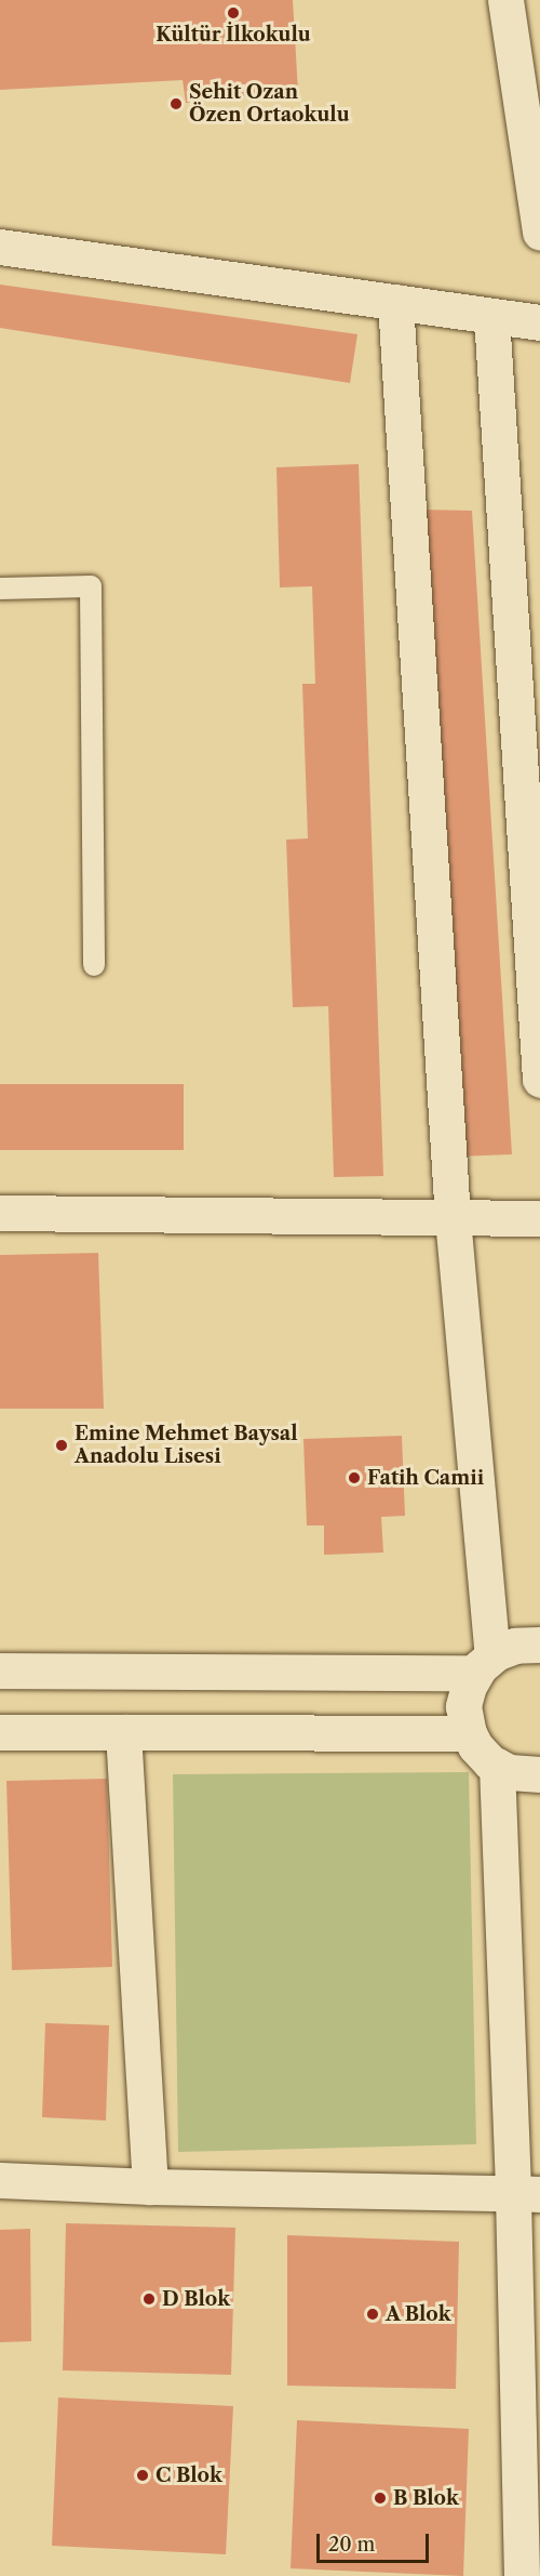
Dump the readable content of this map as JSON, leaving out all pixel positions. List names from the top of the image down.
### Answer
{
  "places": [
    "Kültür İlkokulu",
    "Şehit Ozan Özen Ortaokulu",
    "Emine Mehmet Baysal Anadolu Lisesi",
    "Fatih Camii",
    "D Blok",
    "A Blok",
    "C Blok",
    "B Blok"
  ],
  "scale_bar": "20 m"
}
